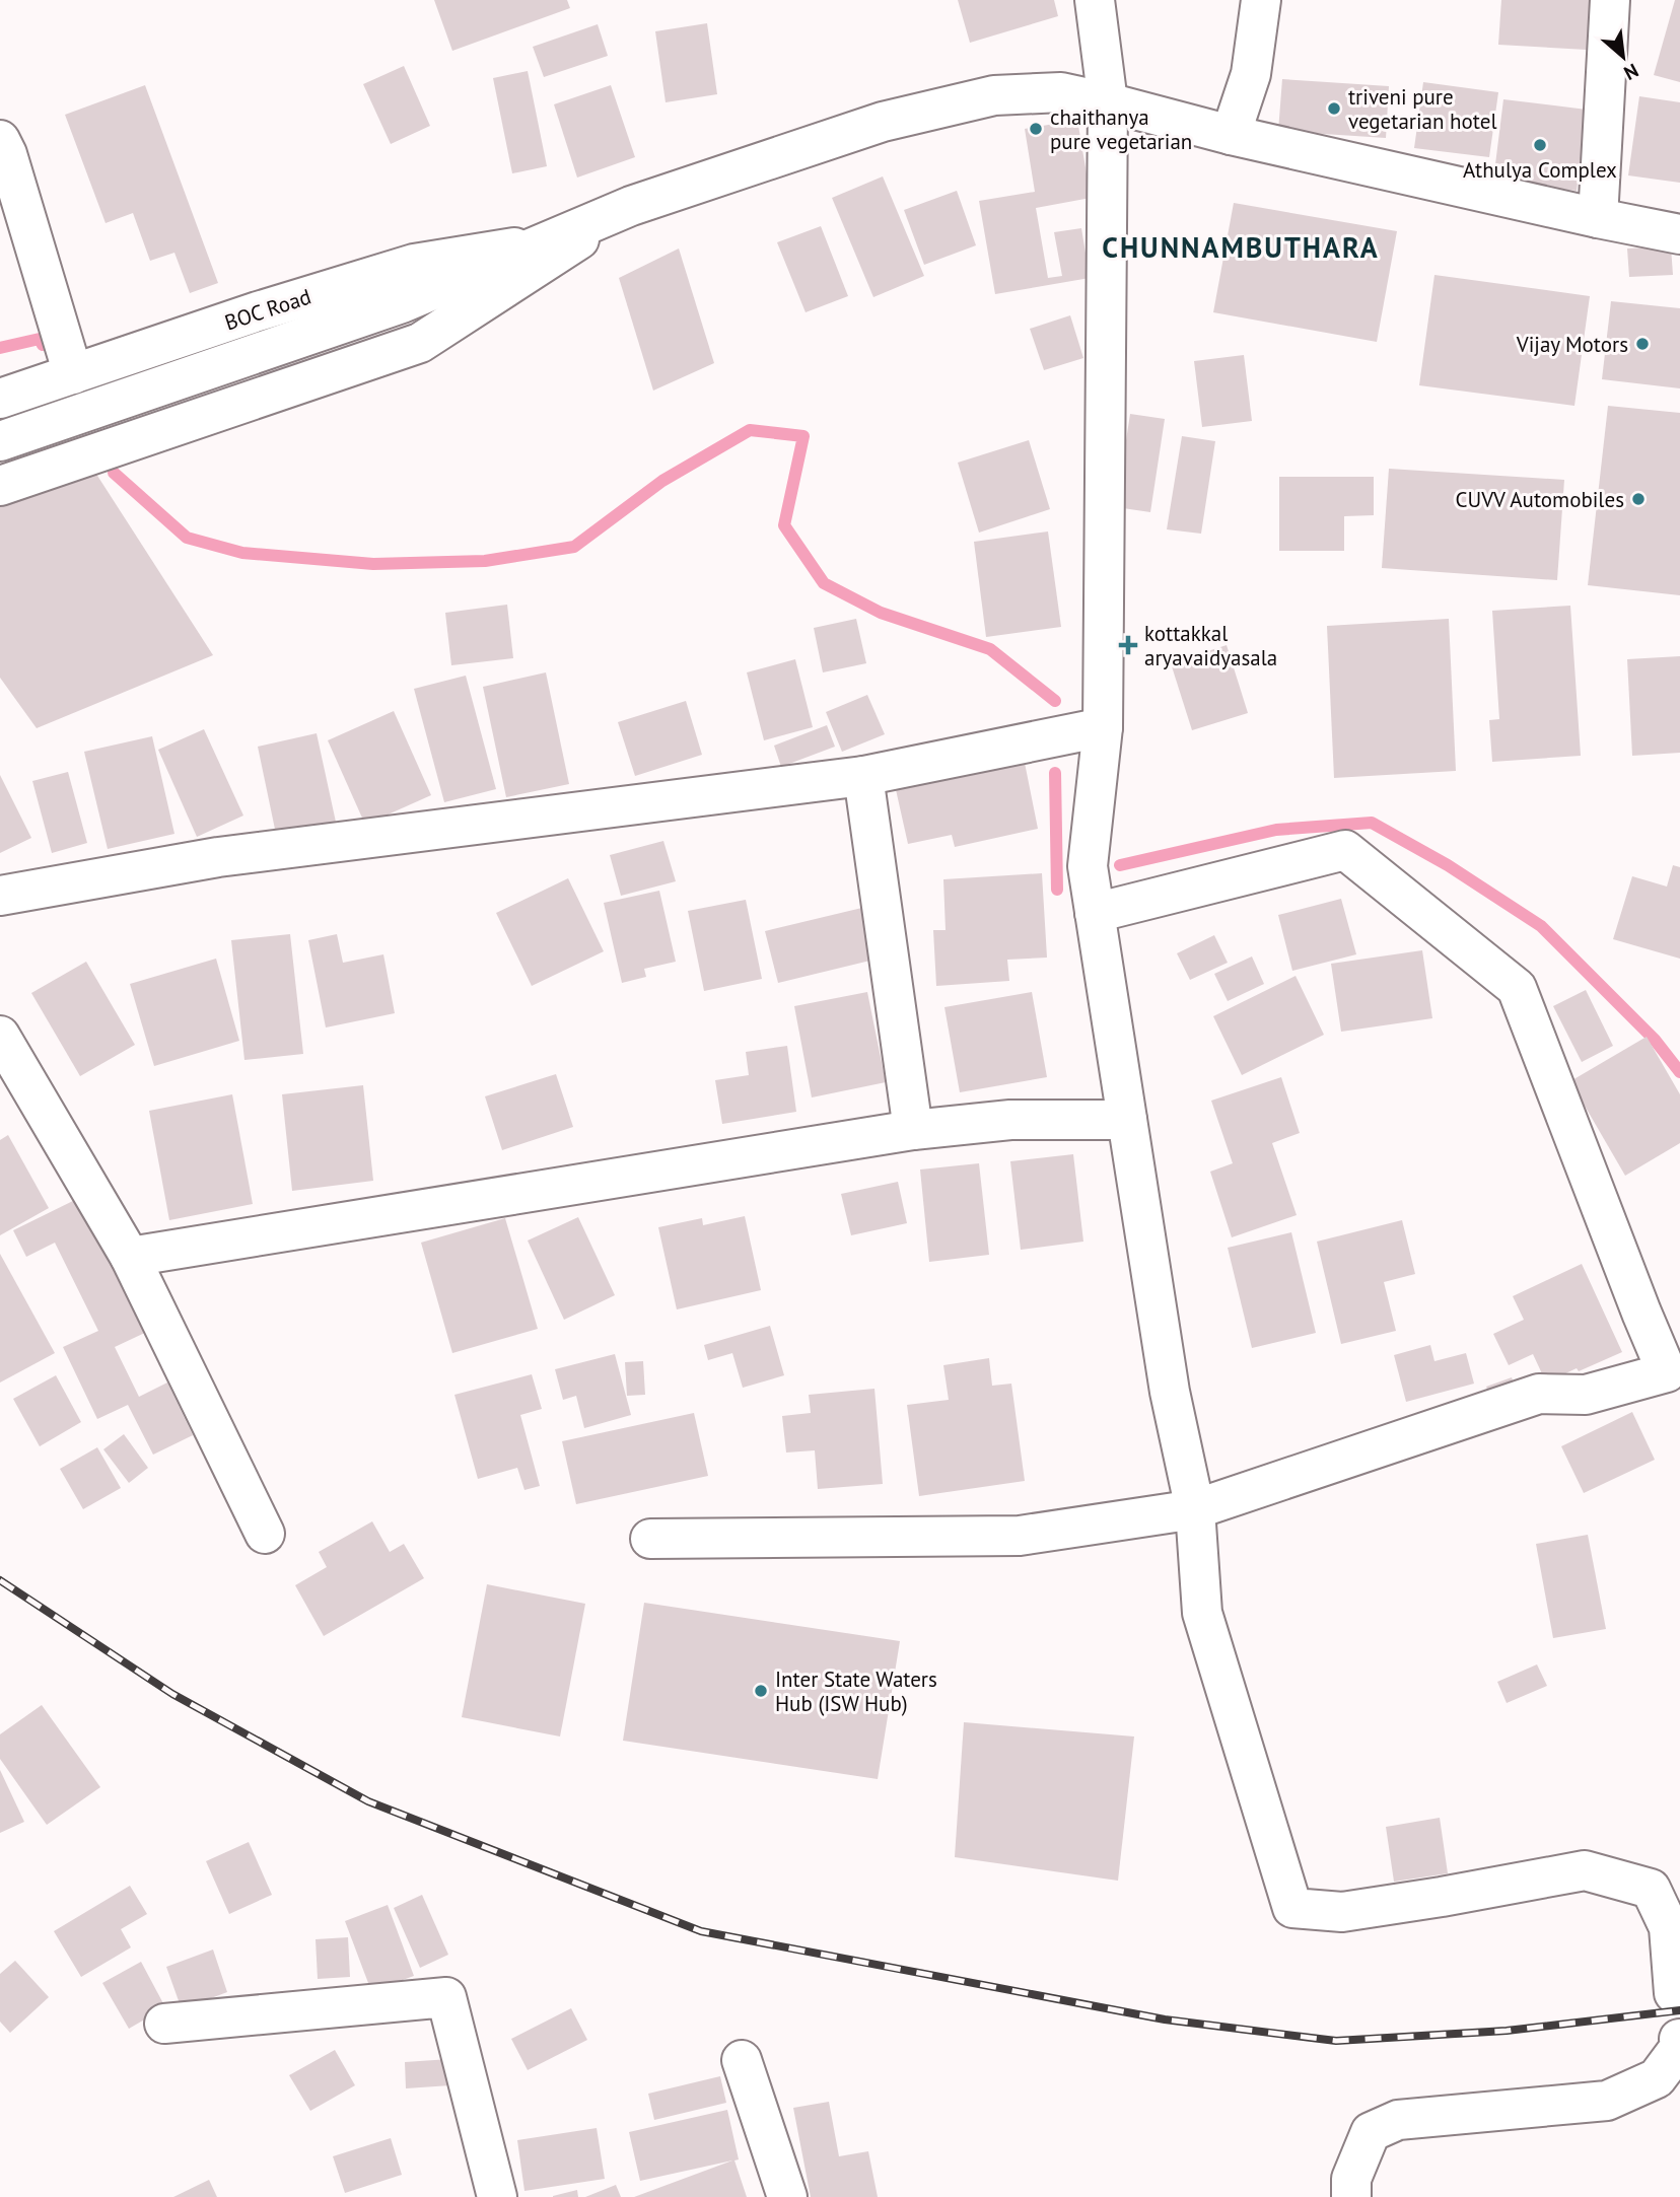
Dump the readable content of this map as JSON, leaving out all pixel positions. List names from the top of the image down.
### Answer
{
  "streets": {
    "street": ["BOC Road"]
  },
  "districts": ["CHUNNAMBUTHARA"],
  "places": {
    "other": [
      "triveni pure vegetarian hotel",
      "chaithanya pure vegetarian",
      "Athulya Complex",
      "Vijay Motors",
      "CUVV Automobiles",
      "Inter State Waters Hub (ISW Hub)"
    ],
    "health": ["kottakkal aryavaidyasala"]
  },
  "north": "bottom right"
}
